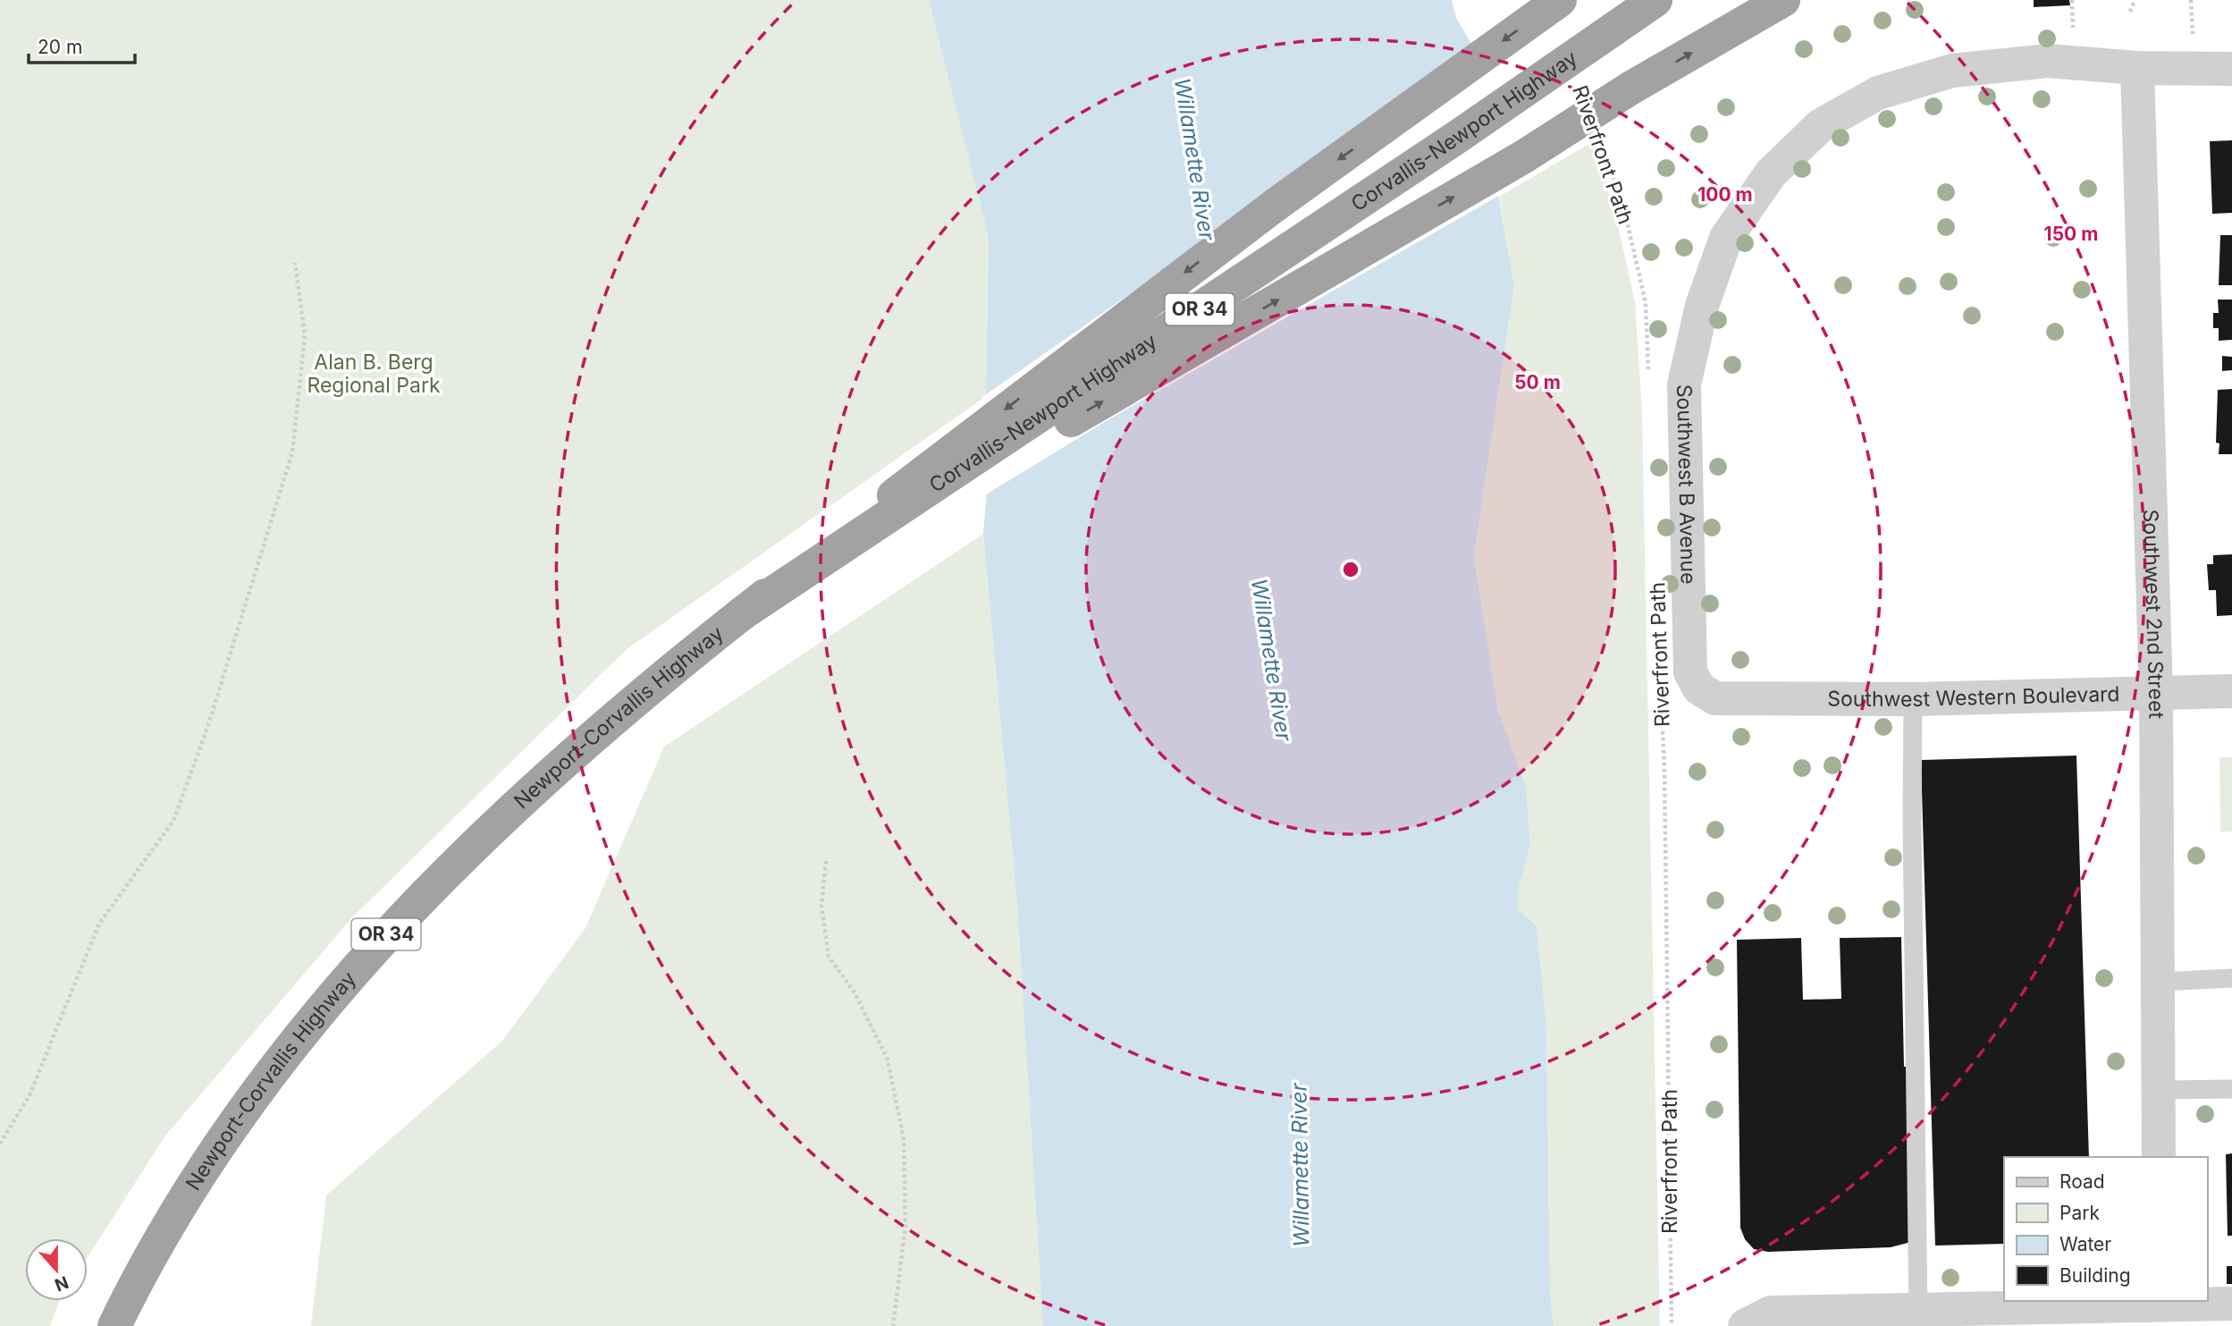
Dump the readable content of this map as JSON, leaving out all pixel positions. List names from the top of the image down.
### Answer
{
  "streets": {
    "highway": ["Corvallis-Newport Highway", "OR 34", "Newport-Corvallis Highway"],
    "street": ["Southwest B Avenue", "Southwest 2nd Street", "Southwest Western Boulevard"],
    "path": ["Riverfront Path"]
  },
  "crossings": [
    ["Corvallis-Newport Highway", "Newport-Corvallis Highway"],
    ["Southwest B Avenue", "Southwest 2nd Street"],
    ["Southwest B Avenue", "Southwest Western Boulevard"],
    ["Southwest 2nd Street", "Southwest Western Boulevard"]
  ],
  "water": ["Willamette River"],
  "parks": ["Alan B. Berg Regional Park"],
  "legend": [
    "Road",
    "Park",
    "Water",
    "Building"
  ],
  "scale_bar": "20 m",
  "north": "bottom",
  "rings": ["100 m", "150 m", "50 m"]
}
